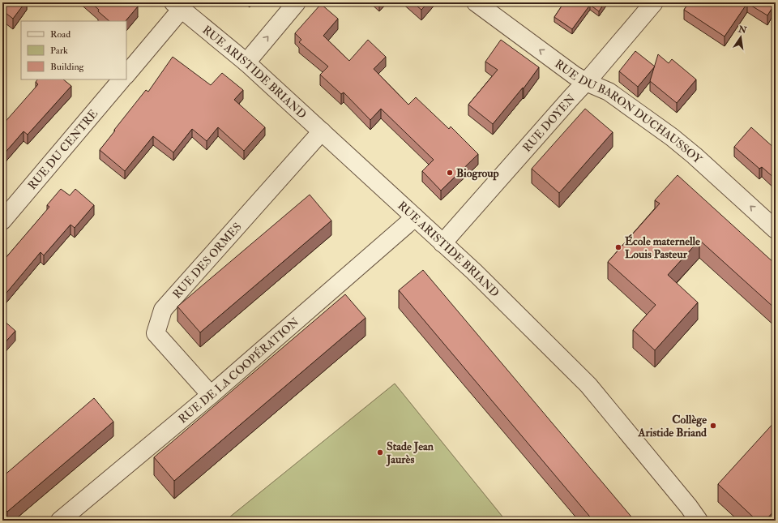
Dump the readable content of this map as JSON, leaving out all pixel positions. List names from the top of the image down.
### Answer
{
  "streets": {
    "street": [
      "RUE ARISTIDE BRIAND",
      "RUE DU BARON DUCHAUSSOY",
      "RUE DOYEN",
      "RUE DU CENTRE",
      "RUE DES ORMES",
      "RUE DE LA COOPÉRATION"
    ]
  },
  "crossings": [
    ["RUE ARISTIDE BRIAND", "RUE DOYEN"],
    ["RUE ARISTIDE BRIAND", "RUE DES ORMES"],
    ["RUE ARISTIDE BRIAND", "RUE DE LA COOPÉRATION"],
    ["RUE DU BARON DUCHAUSSOY", "RUE DOYEN"],
    ["RUE DES ORMES", "RUE DE LA COOPÉRATION"]
  ],
  "one_way": ["RUE DU BARON DUCHAUSSOY"],
  "places": [
    "Biogroup",
    "École maternelle Louis Pasteur",
    "Collège Aristide Briand",
    "Stade Jean Jaurès"
  ],
  "legend": ["Road", "Park", "Building"],
  "north": "top"
}
